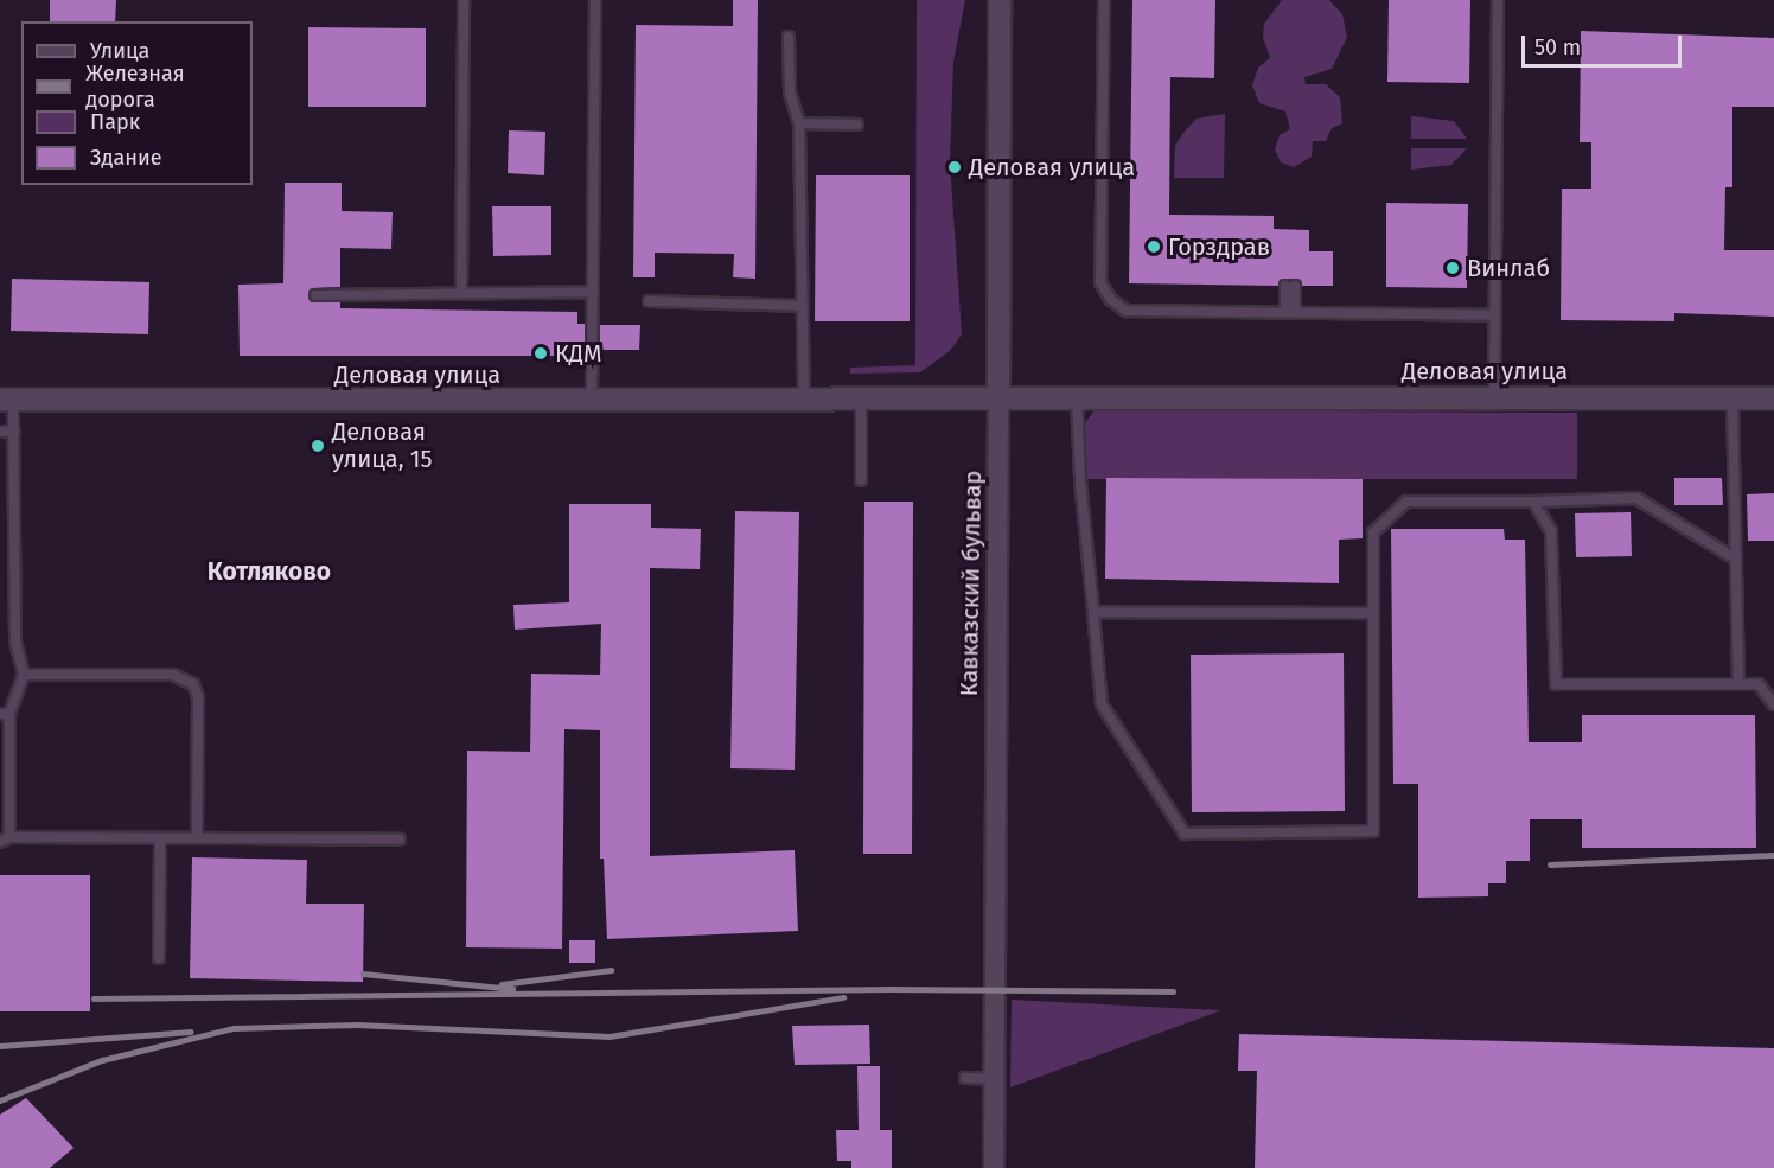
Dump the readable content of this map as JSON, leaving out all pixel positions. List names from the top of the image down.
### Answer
{
  "streets": {
    "street": ["Деловая улица", "Кавказский бульвар"]
  },
  "crossings": [
    ["Деловая улица", "Кавказский бульвар"]
  ],
  "districts": ["Котляково"],
  "places": [
    "Деловая улица",
    "Горздрав",
    "Винлаб",
    "КДМ",
    "Деловая улица, 15"
  ],
  "legend": [
    "Улица",
    "Железная дорога",
    "Парк",
    "Здание"
  ],
  "scale_bar": "50 m"
}
